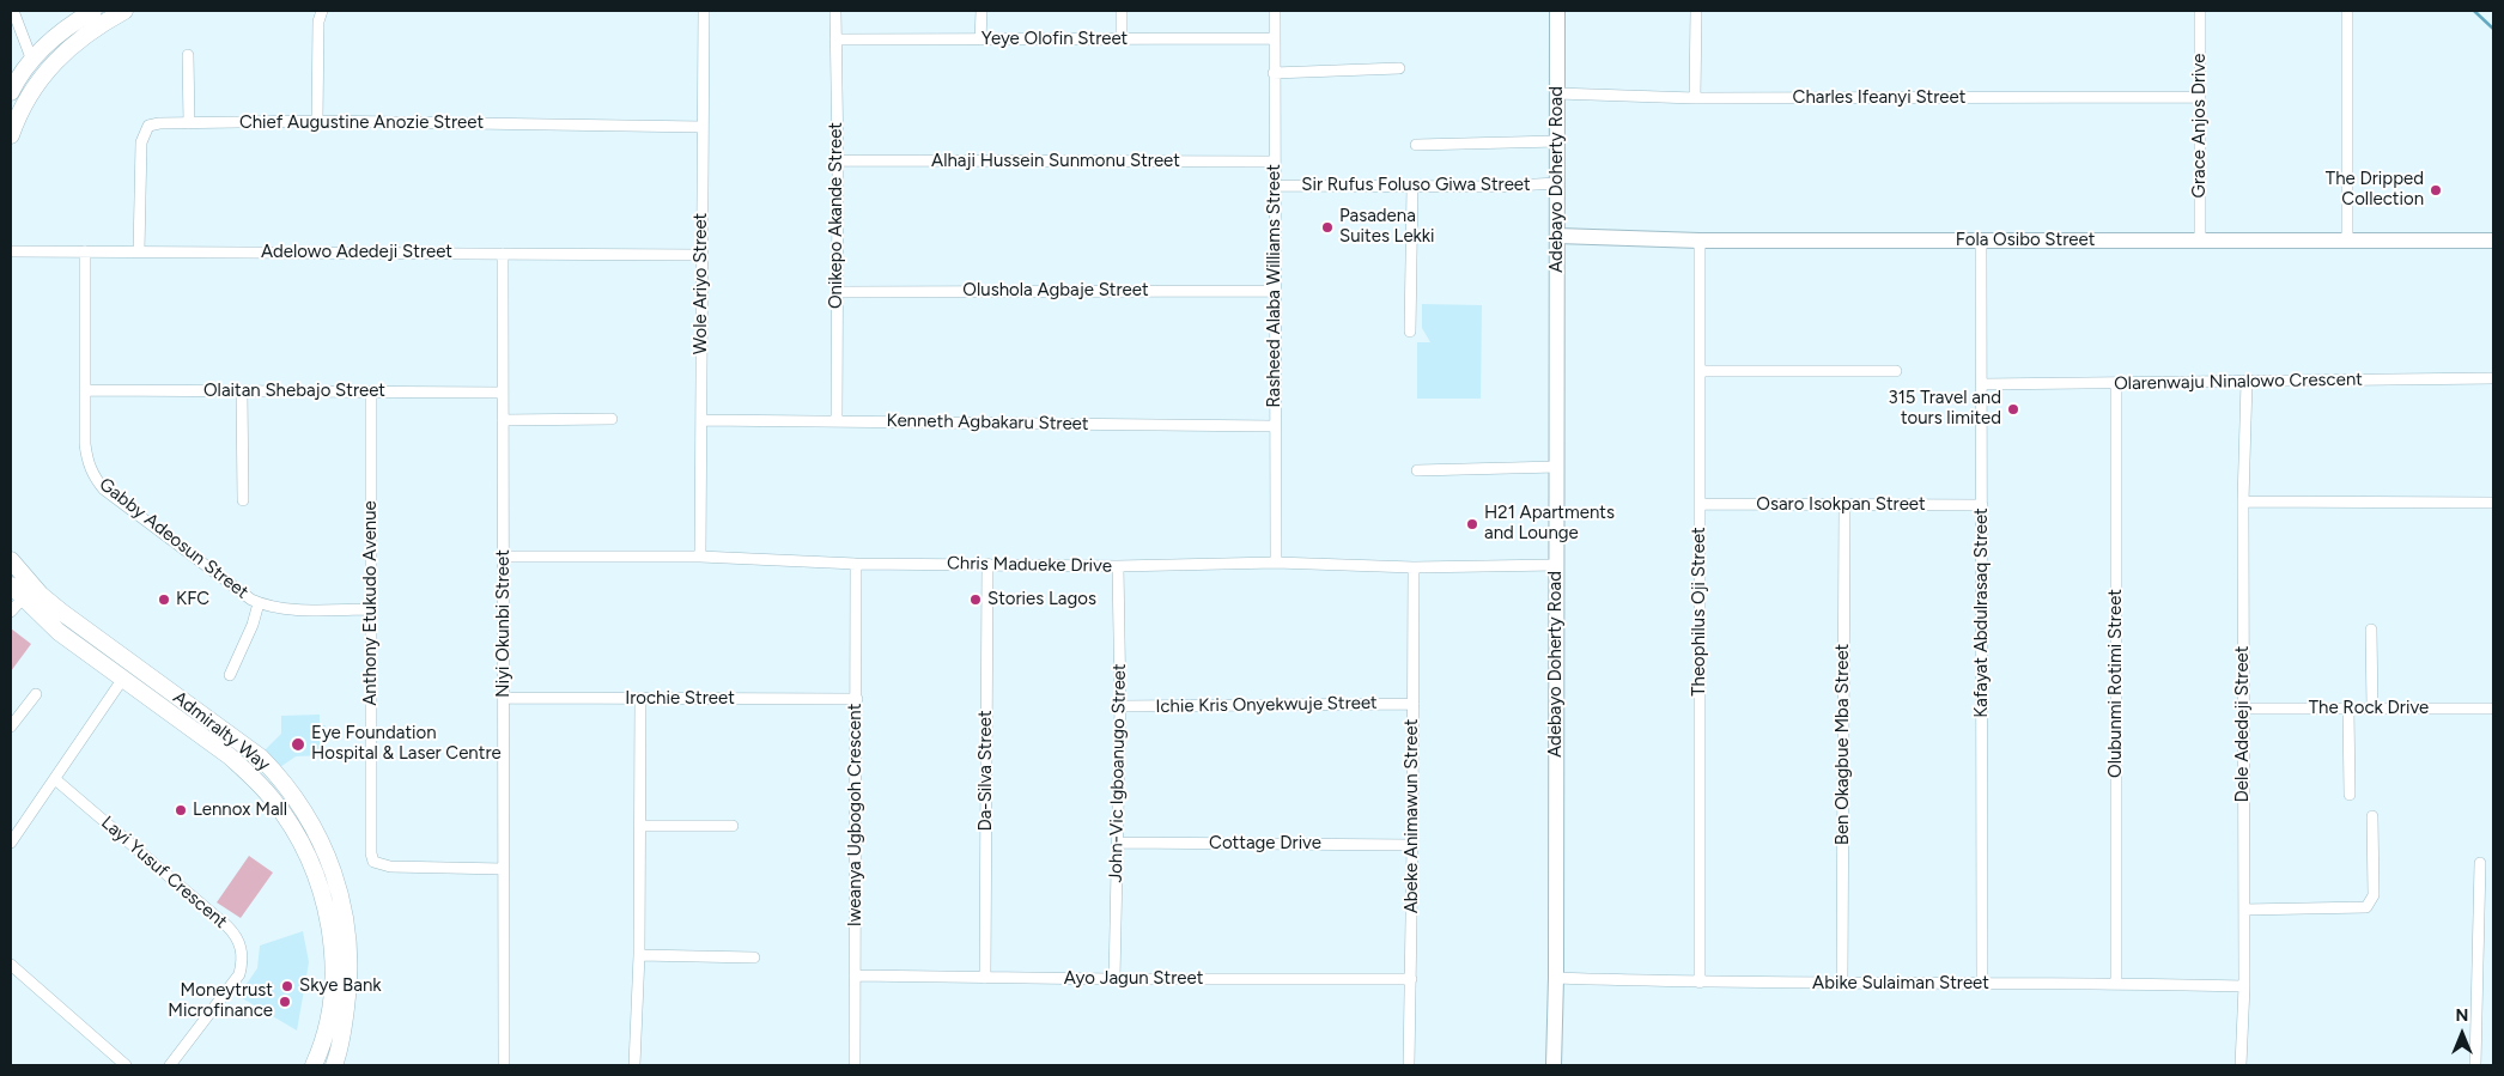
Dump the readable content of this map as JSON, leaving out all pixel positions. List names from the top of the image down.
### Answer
{
  "streets": {
    "main road": ["Admiralty Way"],
    "street": [
      "Yeye Olofin Street",
      "Charles Ifeanyi Street",
      "Chief Augustine Anozie Street",
      "Grace Anjos Drive",
      "Alhaji Hussein Sunmonu Street",
      "Adebayo Doherty Road",
      "Sir Rufus Foluso Giwa Street",
      "Onikepo Akande Street",
      "Fola Osibo Street",
      "Adelowo Adedeji Street",
      "Wole Ariyo Street",
      "Rasheed Alaba Williams Street",
      "Olushola Agbaje Street",
      "Olarenwaju Ninalowo Crescent",
      "Olaitan Shebajo Street",
      "Kenneth Agbakaru Street",
      "Osaro Isokpan Street",
      "Gabby Adeosun Street",
      "Chris Madueke Drive",
      "Anthony Etukudo Avenue",
      "Theophilus Oji Street",
      "Kafayat Abdulrasaq Street",
      "Niyi Okunbi Street",
      "Olubunmi Rotimi Street",
      "Irochie Street",
      "Ichie Kris Onyekwuje Street",
      "The Rock Drive",
      "Dele Adedeji Street",
      "Ben Okagbue Mba Street",
      "Da-Silva Street",
      "John-Vic Igboanugo Street",
      "Iweanya Ugbogoh Crescent",
      "Abeke Animawun Street",
      "Cottage Drive",
      "Layi Yusuf Crescent",
      "Ayo Jagun Street",
      "Abike Sulaiman Street"
    ]
  },
  "crossings": [
    ["Yeye Olofin Street", "Onikepo Akande Street"],
    ["Yeye Olofin Street", "Rasheed Alaba Williams Street"],
    ["Charles Ifeanyi Street", "Grace Anjos Drive"],
    ["Charles Ifeanyi Street", "Adebayo Doherty Road"],
    ["Chief Augustine Anozie Street", "Adelowo Adedeji Street"],
    ["Chief Augustine Anozie Street", "Wole Ariyo Street"],
    ["Grace Anjos Drive", "Fola Osibo Street"],
    ["Alhaji Hussein Sunmonu Street", "Onikepo Akande Street"],
    ["Alhaji Hussein Sunmonu Street", "Rasheed Alaba Williams Street"],
    ["Adebayo Doherty Road", "Sir Rufus Foluso Giwa Street"],
    ["Adebayo Doherty Road", "Fola Osibo Street"],
    ["Adebayo Doherty Road", "Chris Madueke Drive"],
    ["Adebayo Doherty Road", "Abike Sulaiman Street"],
    ["Sir Rufus Foluso Giwa Street", "Rasheed Alaba Williams Street"],
    ["Onikepo Akande Street", "Olushola Agbaje Street"],
    ["Onikepo Akande Street", "Kenneth Agbakaru Street"],
    ["Fola Osibo Street", "Theophilus Oji Street"],
    ["Fola Osibo Street", "Kafayat Abdulrasaq Street"],
    ["Adelowo Adedeji Street", "Wole Ariyo Street"],
    ["Adelowo Adedeji Street", "Gabby Adeosun Street"],
    ["Adelowo Adedeji Street", "Niyi Okunbi Street"],
    ["Wole Ariyo Street", "Kenneth Agbakaru Street"],
    ["Wole Ariyo Street", "Chris Madueke Drive"],
    ["Rasheed Alaba Williams Street", "Olushola Agbaje Street"],
    ["Rasheed Alaba Williams Street", "Kenneth Agbakaru Street"],
    ["Rasheed Alaba Williams Street", "Chris Madueke Drive"],
    ["Olarenwaju Ninalowo Crescent", "Kafayat Abdulrasaq Street"],
    ["Olarenwaju Ninalowo Crescent", "Olubunmi Rotimi Street"],
    ["Olarenwaju Ninalowo Crescent", "Dele Adedeji Street"],
    ["Olaitan Shebajo Street", "Gabby Adeosun Street"],
    ["Olaitan Shebajo Street", "Anthony Etukudo Avenue"],
    ["Olaitan Shebajo Street", "Niyi Okunbi Street"],
    ["Osaro Isokpan Street", "Theophilus Oji Street"],
    ["Osaro Isokpan Street", "Kafayat Abdulrasaq Street"],
    ["Osaro Isokpan Street", "Ben Okagbue Mba Street"],
    ["Gabby Adeosun Street", "Anthony Etukudo Avenue"],
    ["Chris Madueke Drive", "Niyi Okunbi Street"],
    ["Chris Madueke Drive", "Da-Silva Street"],
    ["Chris Madueke Drive", "John-Vic Igboanugo Street"],
    ["Chris Madueke Drive", "Iweanya Ugbogoh Crescent"],
    ["Chris Madueke Drive", "Abeke Animawun Street"],
    ["Anthony Etukudo Avenue", "Niyi Okunbi Street"],
    ["Theophilus Oji Street", "Abike Sulaiman Street"],
    ["Kafayat Abdulrasaq Street", "Abike Sulaiman Street"],
    ["Niyi Okunbi Street", "Irochie Street"],
    ["Olubunmi Rotimi Street", "Abike Sulaiman Street"],
    ["Irochie Street", "Iweanya Ugbogoh Crescent"],
    ["Ichie Kris Onyekwuje Street", "John-Vic Igboanugo Street"],
    ["Ichie Kris Onyekwuje Street", "Abeke Animawun Street"],
    ["The Rock Drive", "Dele Adedeji Street"],
    ["Dele Adedeji Street", "Abike Sulaiman Street"],
    ["Ben Okagbue Mba Street", "Abike Sulaiman Street"],
    ["Da-Silva Street", "Ayo Jagun Street"],
    ["John-Vic Igboanugo Street", "Cottage Drive"],
    ["John-Vic Igboanugo Street", "Ayo Jagun Street"],
    ["Iweanya Ugbogoh Crescent", "Ayo Jagun Street"],
    ["Abeke Animawun Street", "Cottage Drive"],
    ["Abeke Animawun Street", "Ayo Jagun Street"]
  ],
  "places": [
    "The Dripped Collection",
    "Pasadena Suites Lekki",
    "315 Travel and tours limited",
    "H21 Apartments and Lounge",
    "KFC",
    "Stories Lagos",
    "Eye Foundation Hospital & Laser Centre",
    "Lennox Mall",
    "Skye Bank",
    "Moneytrust Microfinance"
  ],
  "north": "top"
}
